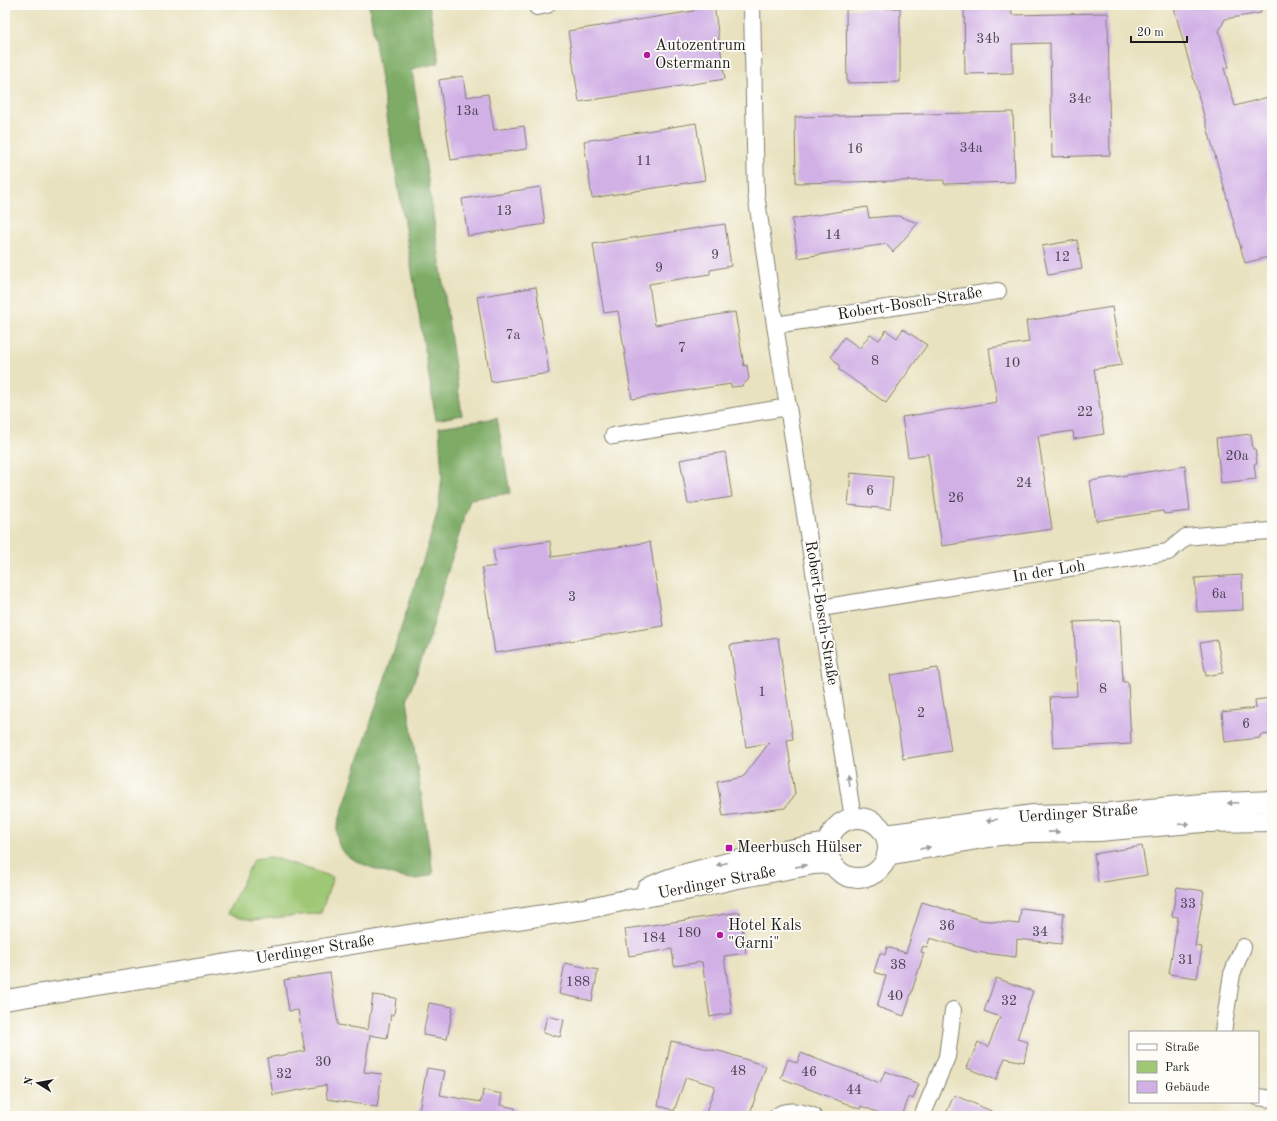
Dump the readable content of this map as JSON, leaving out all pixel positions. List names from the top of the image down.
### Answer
{
  "streets": {
    "street": ["Robert-Bosch-Straße", "In der Loh", "Uerdinger Straße"]
  },
  "crossings": [
    ["Robert-Bosch-Straße", "In der Loh"],
    ["Robert-Bosch-Straße", "Uerdinger Straße"]
  ],
  "places": {
    "other": ["Autozentrum Ostermann", "Hotel Kals \"Garni\""],
    "transit": ["Meerbusch Hülser"]
  },
  "house_numbers": [
    "34b",
    "34c",
    "13a",
    "34a",
    "16",
    "11",
    "13",
    "14",
    "9",
    "12",
    "9",
    "7a",
    "7",
    "8",
    "10",
    "22",
    "20a",
    "24",
    "6",
    "26",
    "6a",
    "3",
    "8",
    "1",
    "2",
    "6",
    "33",
    "36",
    "34",
    "180",
    "184",
    "31",
    "38",
    "188",
    "40",
    "32",
    "30",
    "48",
    "46",
    "32",
    "44"
  ],
  "legend": ["Straße", "Park", "Gebäude"],
  "scale_bar": "20 m",
  "north": "left"
}
